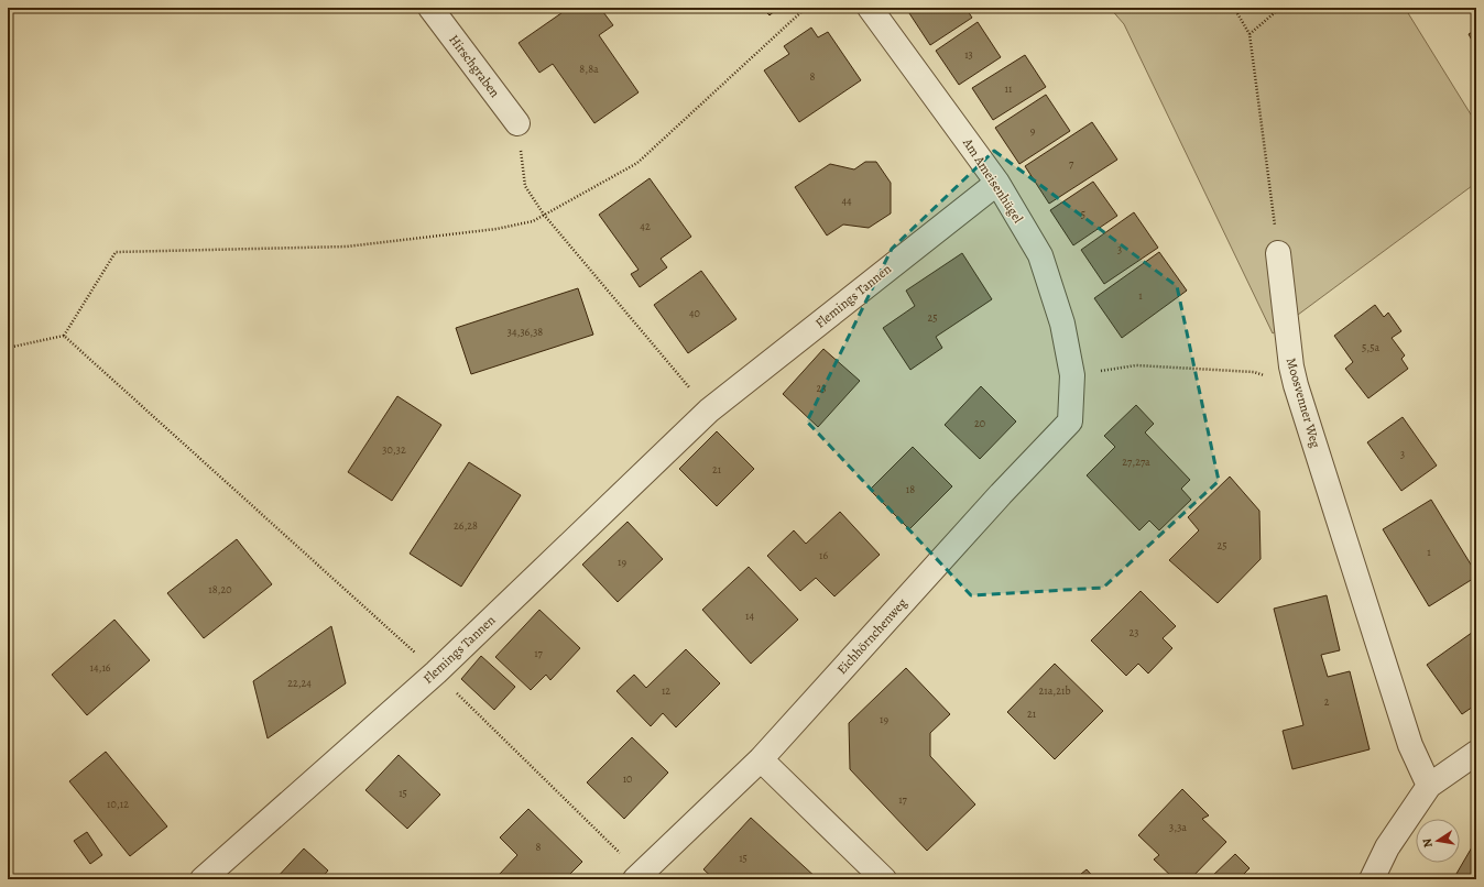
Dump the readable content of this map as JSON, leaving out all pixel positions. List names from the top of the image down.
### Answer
{
  "streets": {
    "street": [
      "Hirschgraben",
      "Am Ameisenhügel",
      "Flemings Tannen",
      "Moosvenner Weg",
      "Eichhörnchenweg"
    ]
  },
  "crossings": [
    ["Am Ameisenhügel", "Flemings Tannen"],
    ["Am Ameisenhügel", "Eichhörnchenweg"]
  ],
  "house_numbers": [
    "13",
    "8,8a",
    "8",
    "11",
    "9",
    "7",
    "44",
    "5",
    "42",
    "3",
    "1",
    "40",
    "25",
    "34,36,38",
    "5,5a",
    "23",
    "20",
    "30,32",
    "3",
    "27,27a",
    "21",
    "18",
    "26,28",
    "25",
    "1",
    "16",
    "19",
    "18,20",
    "14",
    "23",
    "17",
    "14,16",
    "22,24",
    "12",
    "21a,21b",
    "2",
    "21",
    "19",
    "10",
    "15",
    "17",
    "10,12",
    "3,3a",
    "8",
    "15"
  ],
  "north": "left"
}
